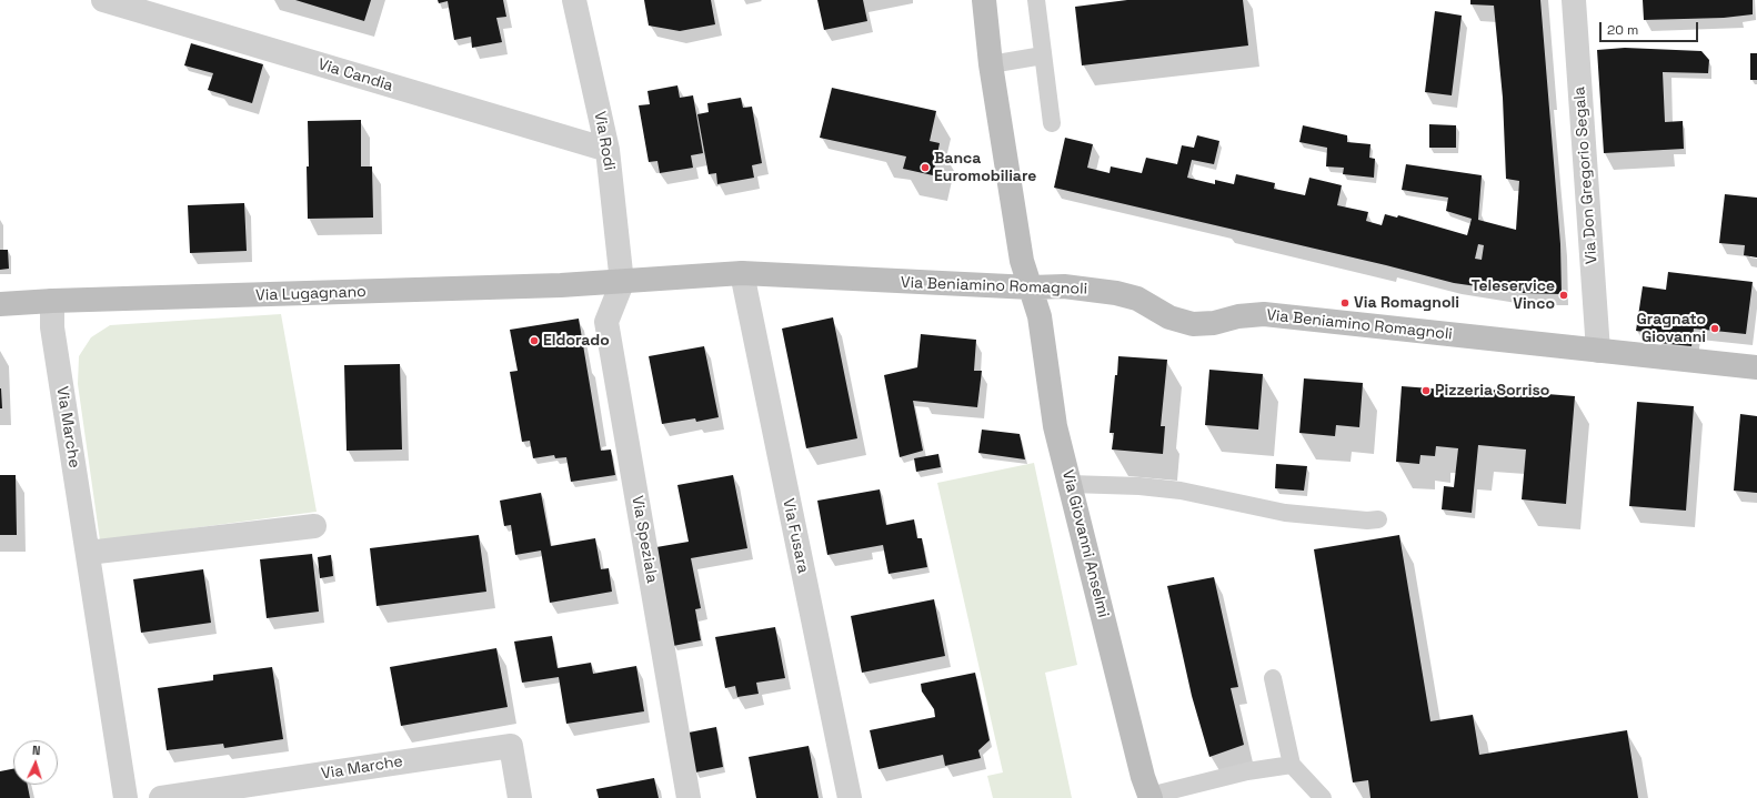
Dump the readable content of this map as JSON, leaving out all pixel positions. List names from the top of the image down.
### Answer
{
  "streets": {
    "main road": ["Via Beniamino Romagnoli", "Via Lugagnano", "Via Giovanni Anselmi"],
    "street": [
      "Via Candia",
      "Via Rodi",
      "Via Don Gregorio Segala",
      "Via Marche",
      "Via Fusara",
      "Via Speziala"
    ]
  },
  "crossings": [
    ["Via Candia", "Via Rodi"],
    ["Via Rodi", "Via Beniamino Romagnoli"],
    ["Via Rodi", "Via Lugagnano"],
    ["Via Rodi", "Via Speziala"],
    ["Via Don Gregorio Segala", "Via Beniamino Romagnoli"],
    ["Via Beniamino Romagnoli", "Via Lugagnano"],
    ["Via Beniamino Romagnoli", "Via Fusara"],
    ["Via Beniamino Romagnoli", "Via Speziala"],
    ["Via Beniamino Romagnoli", "Via Giovanni Anselmi"],
    ["Via Lugagnano", "Via Marche"],
    ["Via Lugagnano", "Via Speziala"]
  ],
  "places": [
    "Banca Euromobiliare",
    "Teleservice Vinco",
    "Via Romagnoli",
    "Gragnato Giovanni",
    "Eldorado",
    "Pizzeria Sorriso"
  ],
  "scale_bar": "20 m",
  "north": "top"
}
